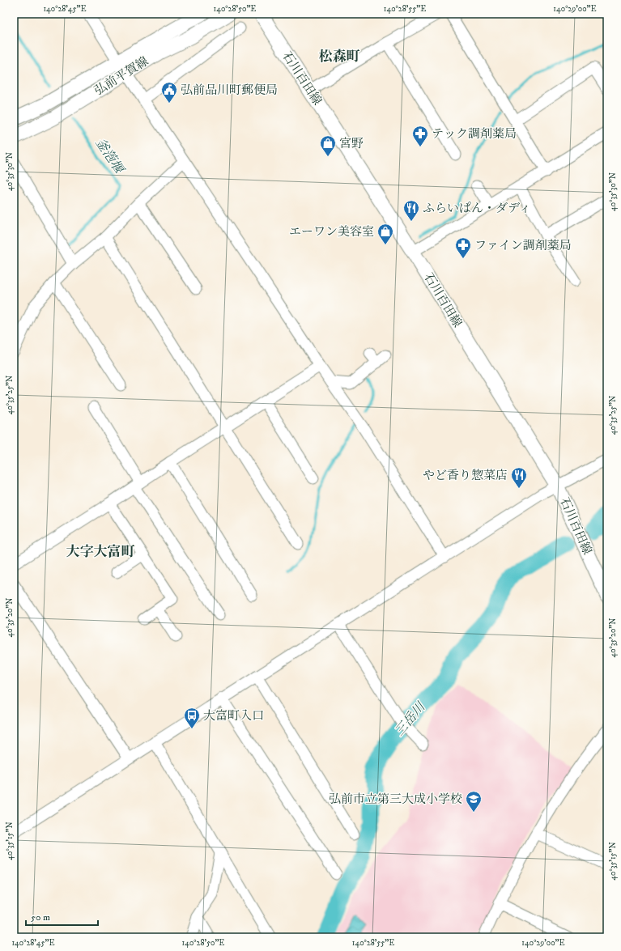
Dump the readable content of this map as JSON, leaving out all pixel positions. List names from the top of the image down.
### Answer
{
  "streets": {
    "main road": ["弘前平賀線", "石川百田線"]
  },
  "districts": ["松森町", "大字大富町"],
  "water": ["釜萢堰", "三岳川"],
  "places": {
    "public building": ["弘前品川町郵便局"],
    "pharmacy": ["テック調剤薬局", "ファイン調剤薬局"],
    "shop": ["宮野", "エーワン美容室"],
    "restaurant": ["ふらいぱん・ダディ", "やど香り惣菜店"],
    "bus stop": ["大富町入口"],
    "school or university": ["弘前市立第三大成小学校"]
  },
  "scale_bar": "50 m",
  "coordinates": [
    "140°28'45\"E",
    "140°28'50\"E",
    "140°28'55\"E",
    "140°29'00\"E",
    "40°35'30\"N",
    "40°35'25\"N",
    "40°35'20\"N",
    "40°35'15\"N"
  ]
}
